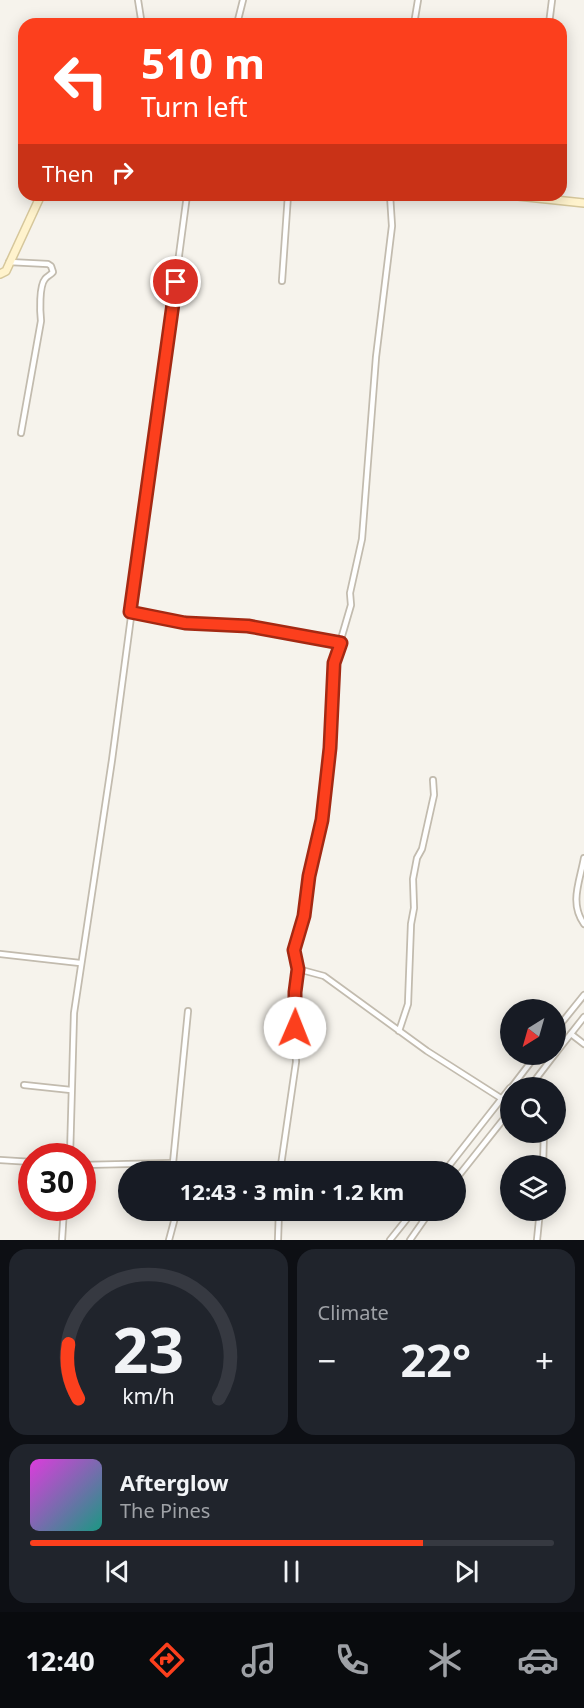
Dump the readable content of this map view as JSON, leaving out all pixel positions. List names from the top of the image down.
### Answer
{
  "north": "bottom left",
  "page": {
    "turn": ["510 m", "Turn left"],
    "then": "Then",
    "limit": "30",
    "trip": "12:43 · 3 min · 1.2 km",
    "tile": "Climate",
    "heat": ["−", "22°", "+"],
    "song": ["Afterglow", "The Pines"],
    "tabs": "12:40",
    "gauge": ["23", "km/h"]
  }
}
